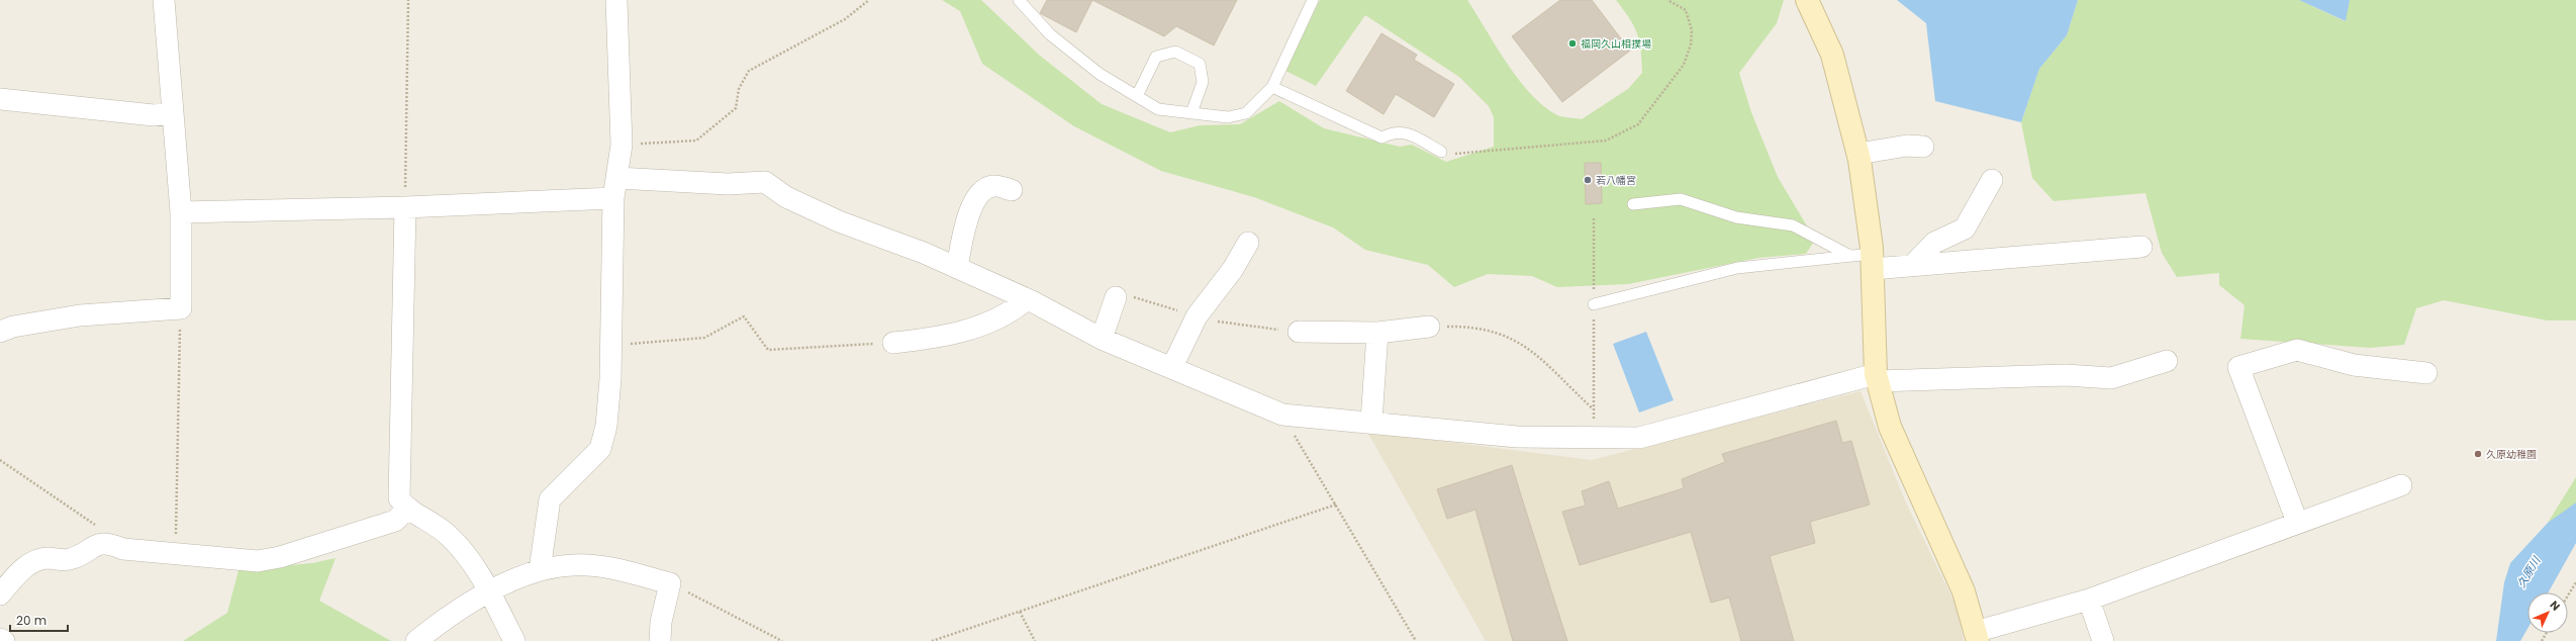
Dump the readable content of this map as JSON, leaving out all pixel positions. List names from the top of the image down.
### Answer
{
  "water": ["久原川"],
  "places": ["福岡久山相撲場", "若八幡宮", "久原幼稚園"],
  "scale_bar": "20 m",
  "north": "top right"
}
